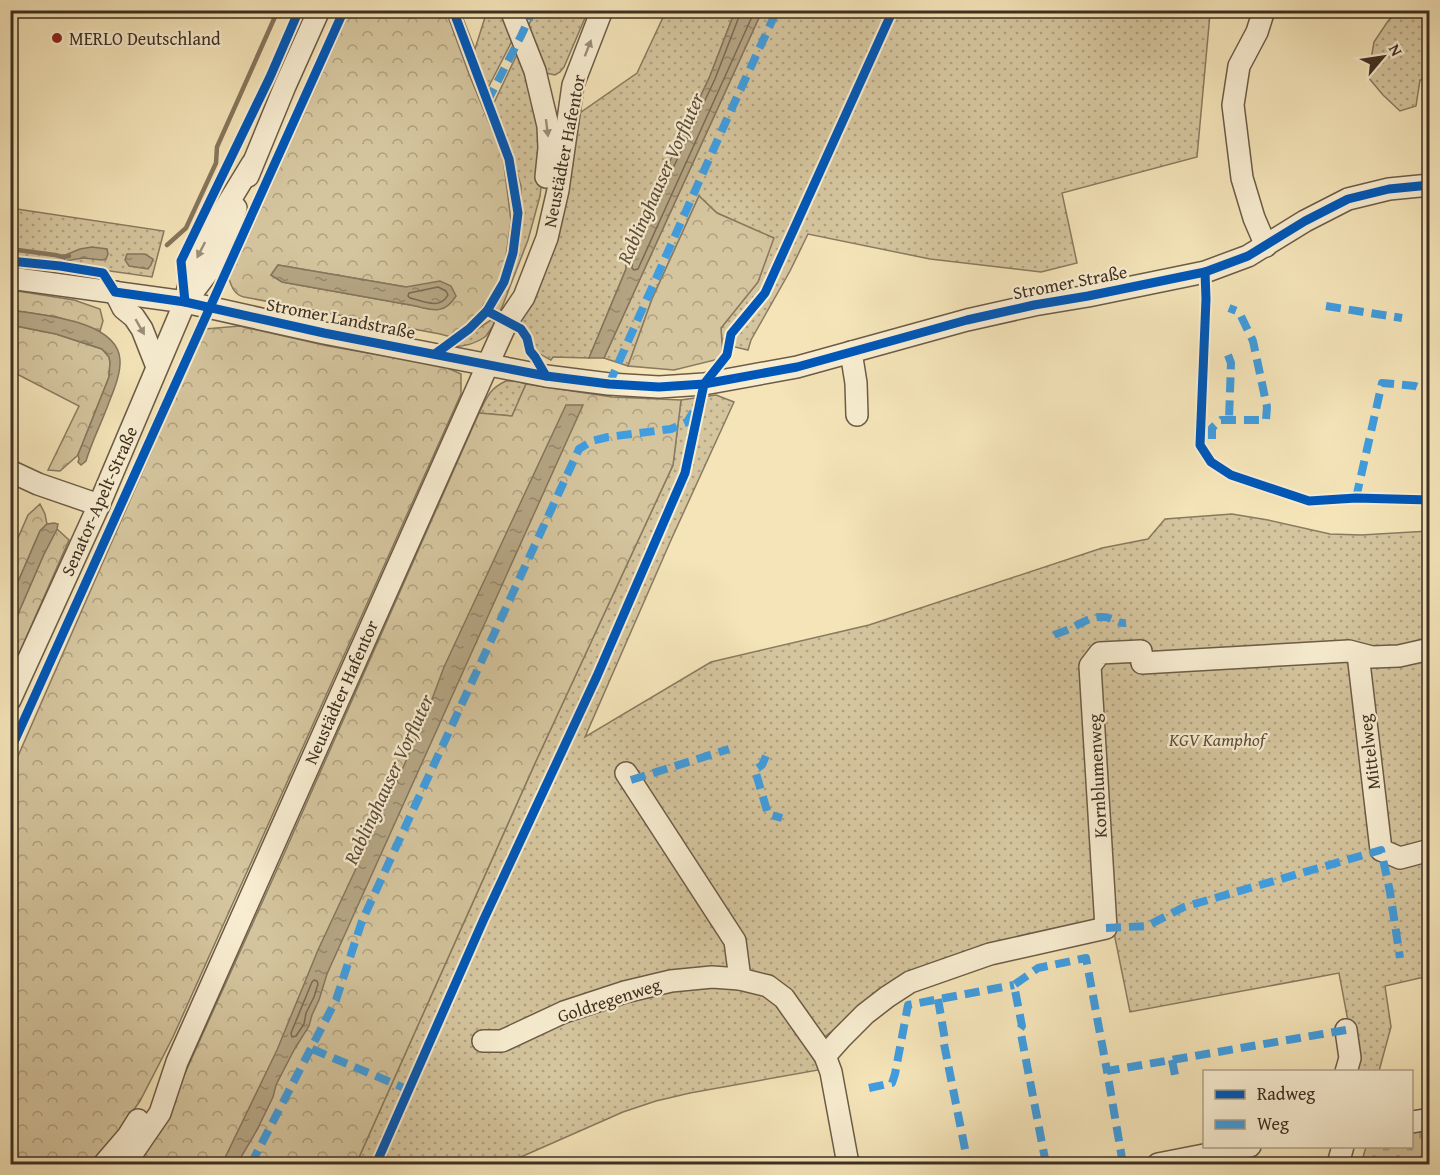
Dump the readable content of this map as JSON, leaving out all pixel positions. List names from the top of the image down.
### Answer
{
  "streets": {
    "street": [
      "Neustädter Hafentor",
      "Stromer Straße",
      "Stromer Landstraße",
      "Senator-Apelt-Straße",
      "Mittelweg",
      "Kornblumenweg",
      "Goldregenweg"
    ]
  },
  "crossings": [
    ["Neustädter Hafentor", "Stromer Landstraße"],
    ["Stromer Straße", "Stromer Landstraße"],
    ["Stromer Landstraße", "Senator-Apelt-Straße"],
    ["Mittelweg", "Kornblumenweg"],
    ["Kornblumenweg", "Goldregenweg"]
  ],
  "water": ["Rablinghauser Vorfluter"],
  "parks": ["KGV Kamphof"],
  "places": ["MERLO Deutschland"],
  "legend": ["Radweg", "Weg"],
  "north": "top right"
}
